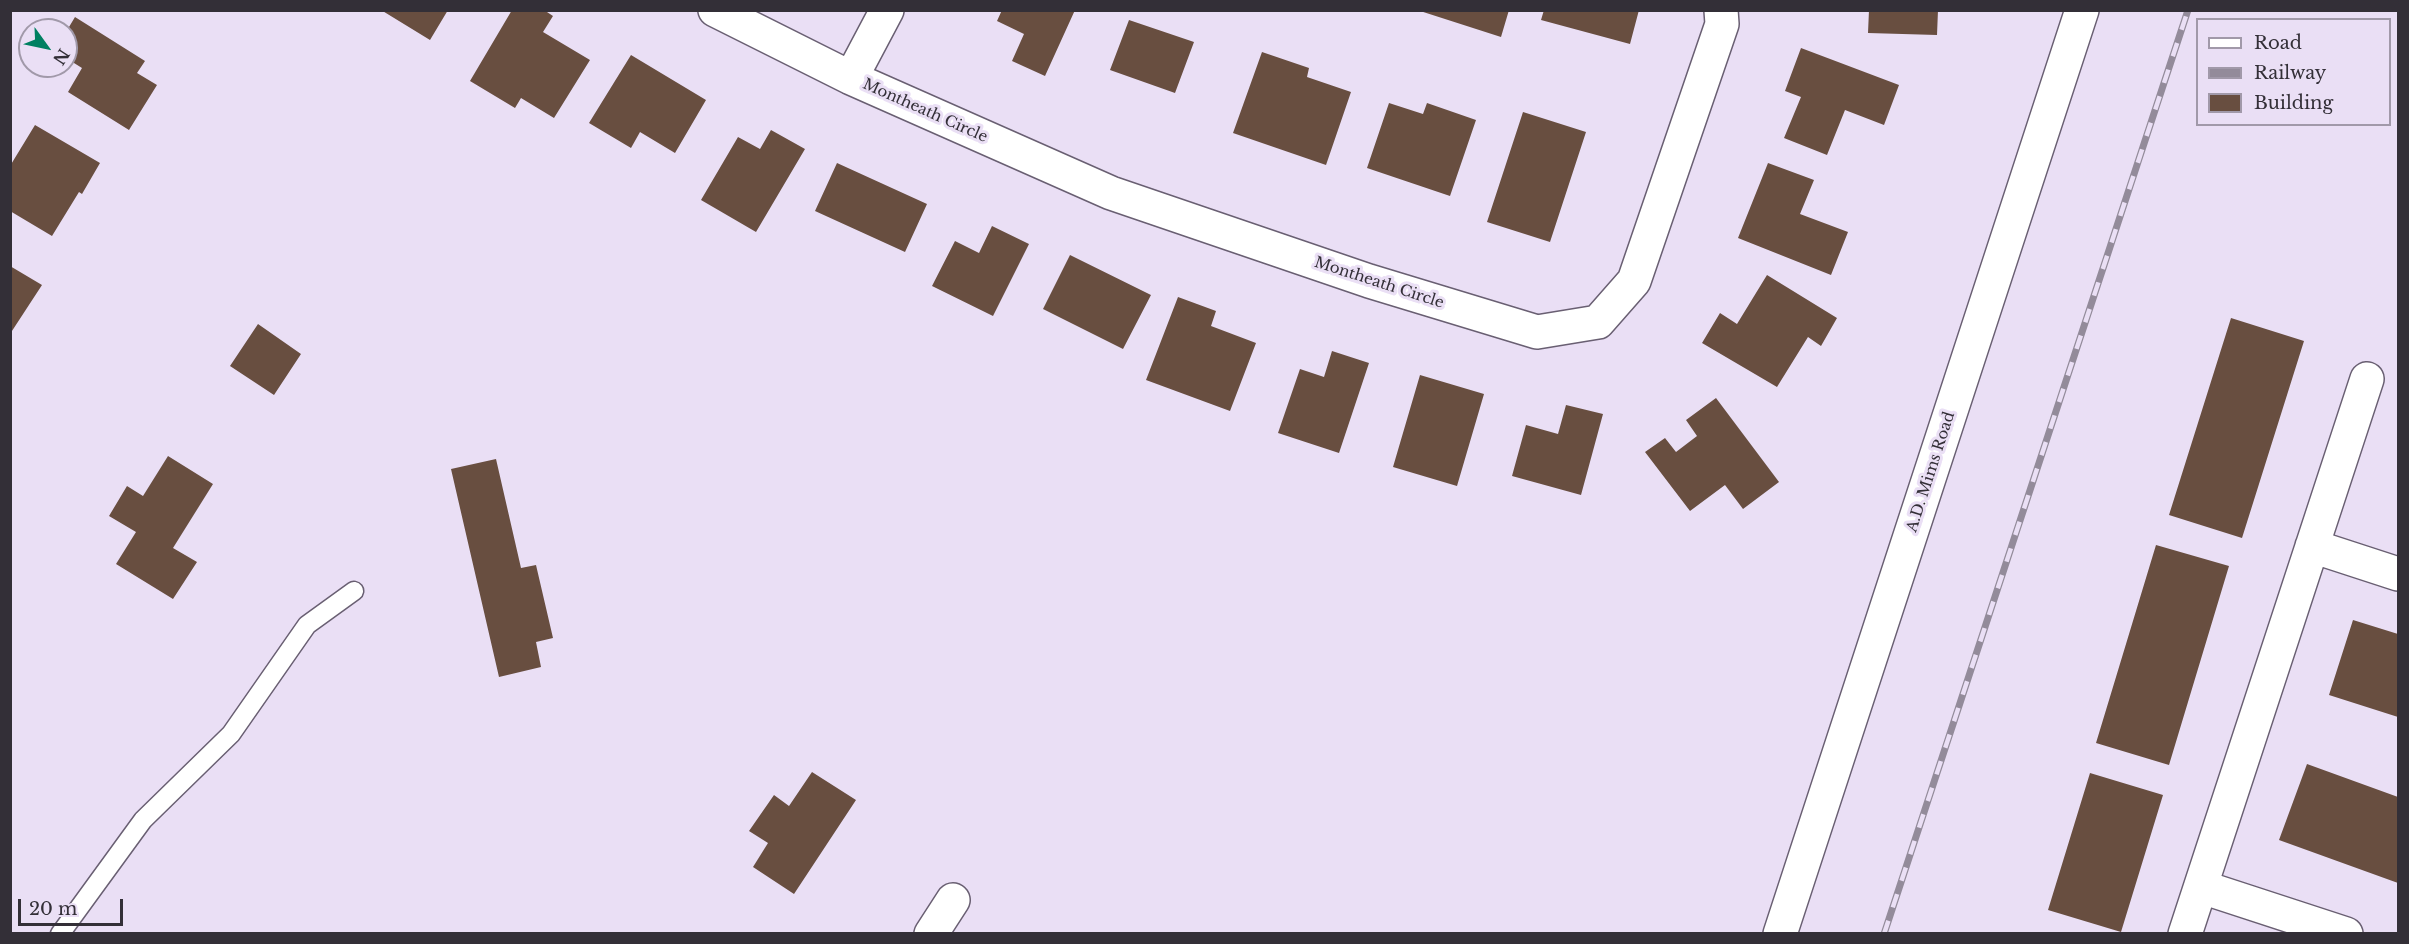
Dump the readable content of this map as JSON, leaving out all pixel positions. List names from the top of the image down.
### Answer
{
  "streets": {
    "street": ["Montheath Circle", "A.D. Mims Road"]
  },
  "legend": ["Road", "Railway", "Building"],
  "scale_bar": "20 m",
  "north": "bottom right"
}
